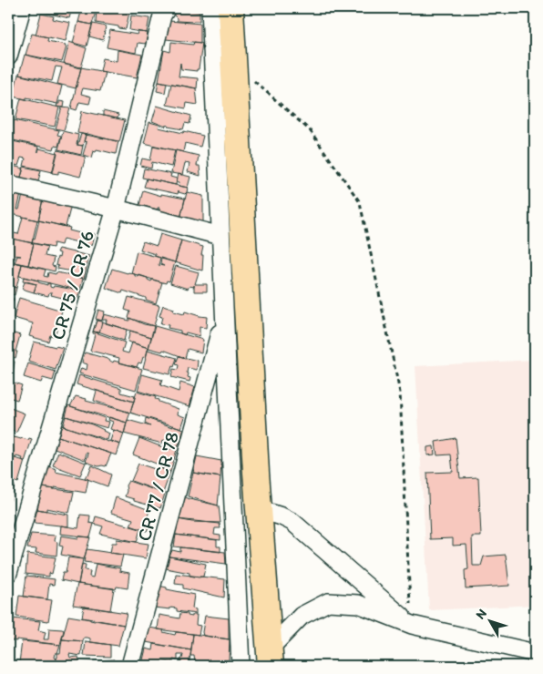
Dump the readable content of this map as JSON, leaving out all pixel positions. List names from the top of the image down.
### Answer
{
  "streets": {
    "street": ["CR 75 / CR 76", "CR 77 / CR 78"]
  },
  "north": "top left"
}
